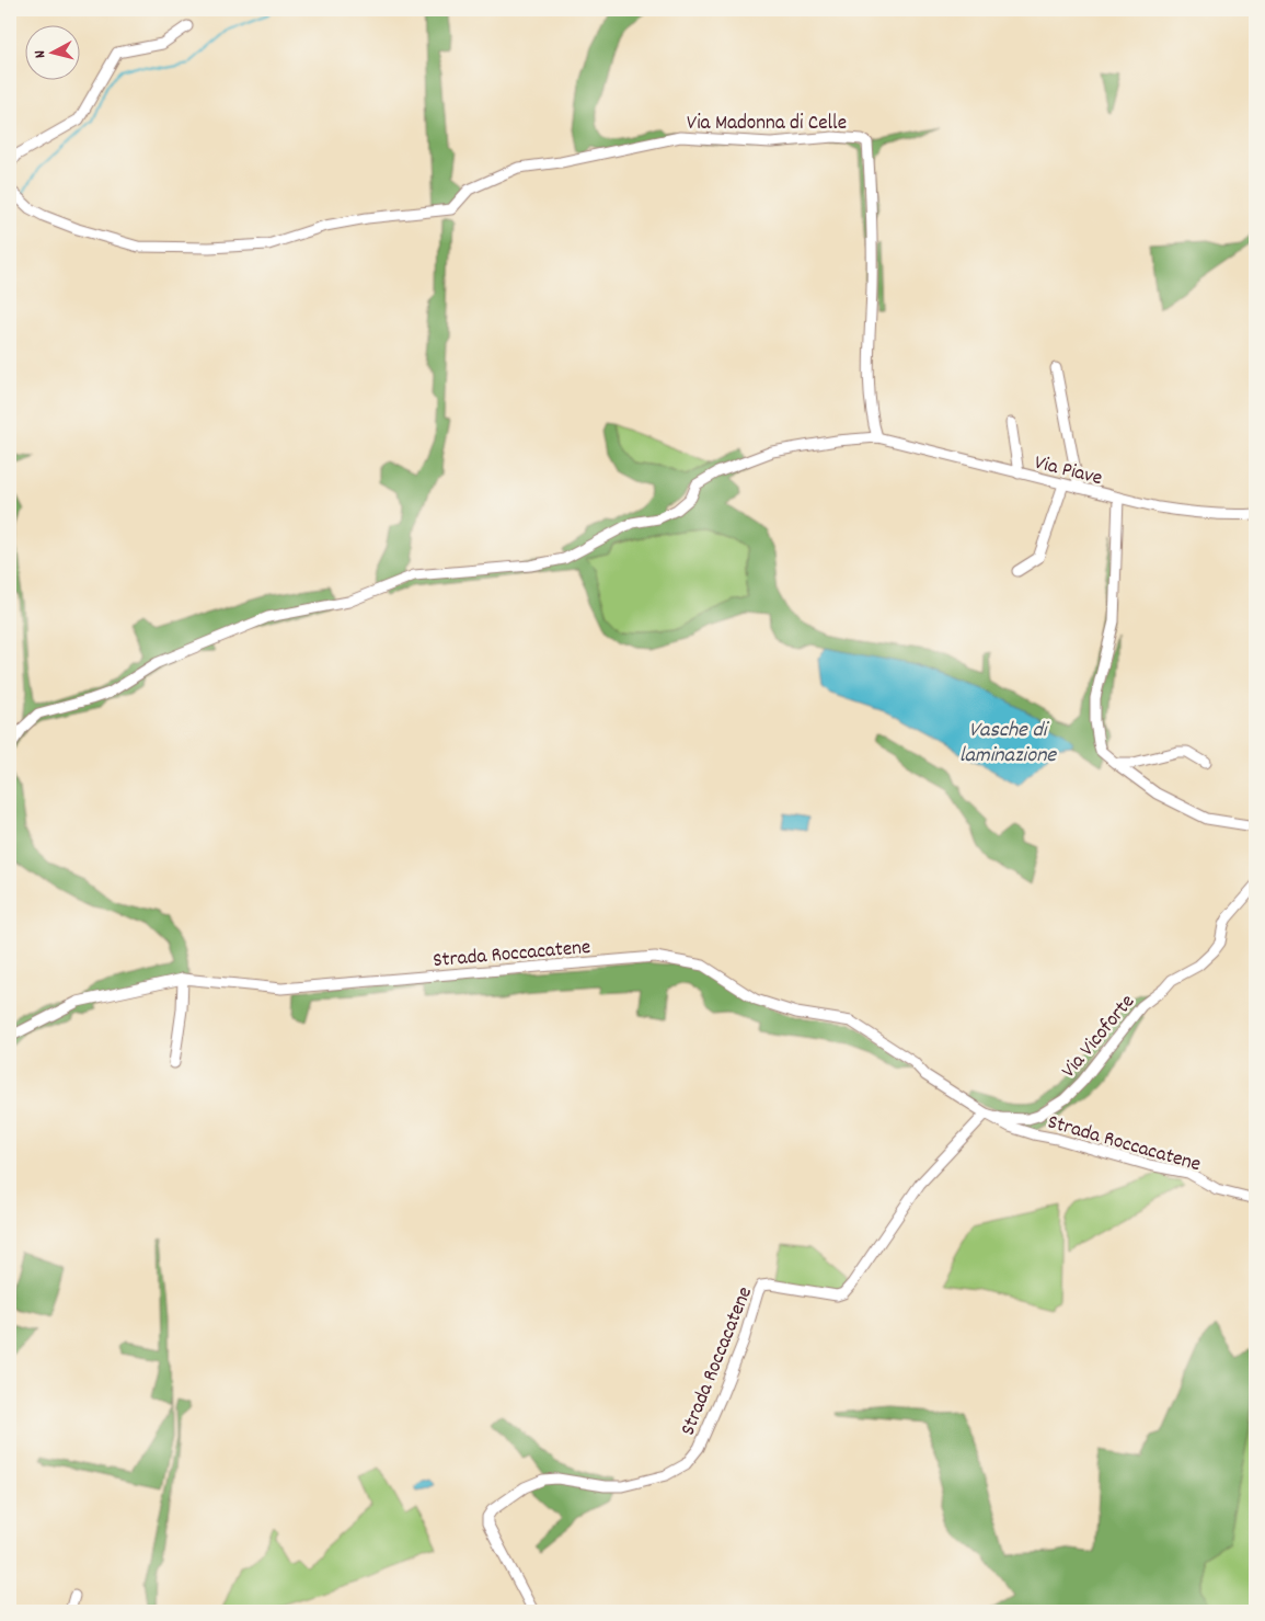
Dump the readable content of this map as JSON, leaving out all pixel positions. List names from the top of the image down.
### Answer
{
  "streets": {
    "street": [
      "Via Madonna di Celle",
      "Via Piave",
      "Strada Roccacatene",
      "Via Vicoforte"
    ]
  },
  "crossings": [
    ["Via Madonna di Celle", "Via Piave"],
    ["Strada Roccacatene", "Via Vicoforte"]
  ],
  "water": ["Vasche di laminazione"],
  "north": "left"
}
